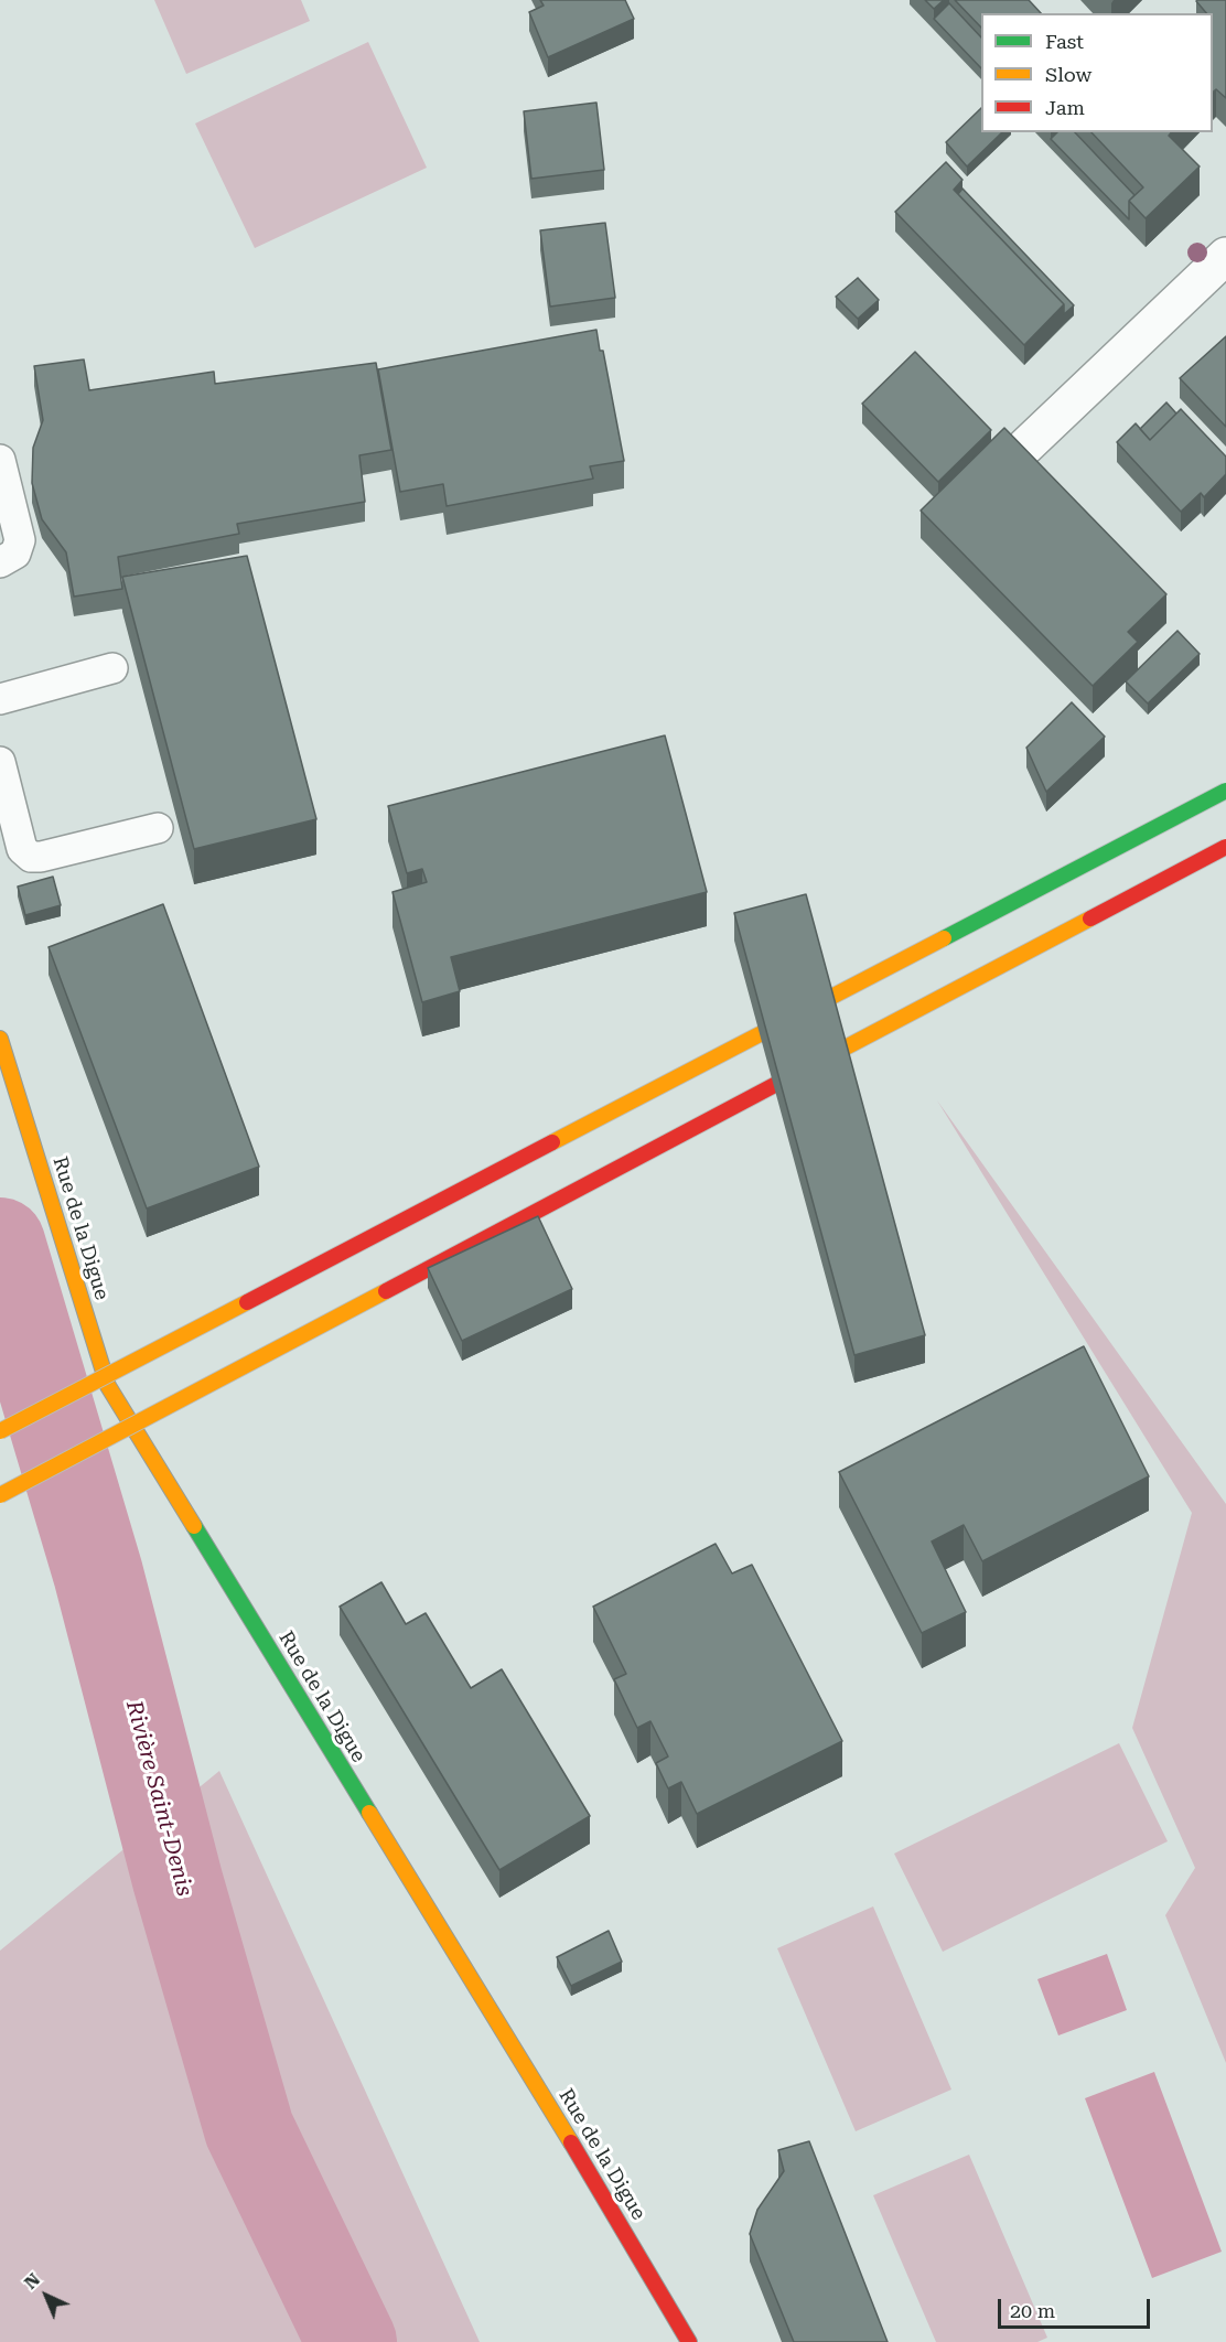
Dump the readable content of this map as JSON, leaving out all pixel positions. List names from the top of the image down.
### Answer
{
  "streets": {
    "main road": ["Rue de la Digue"]
  },
  "water": ["Rivière Saint-Denis"],
  "legend": ["Fast", "Slow", "Jam"],
  "scale_bar": "20 m",
  "north": "top left"
}
